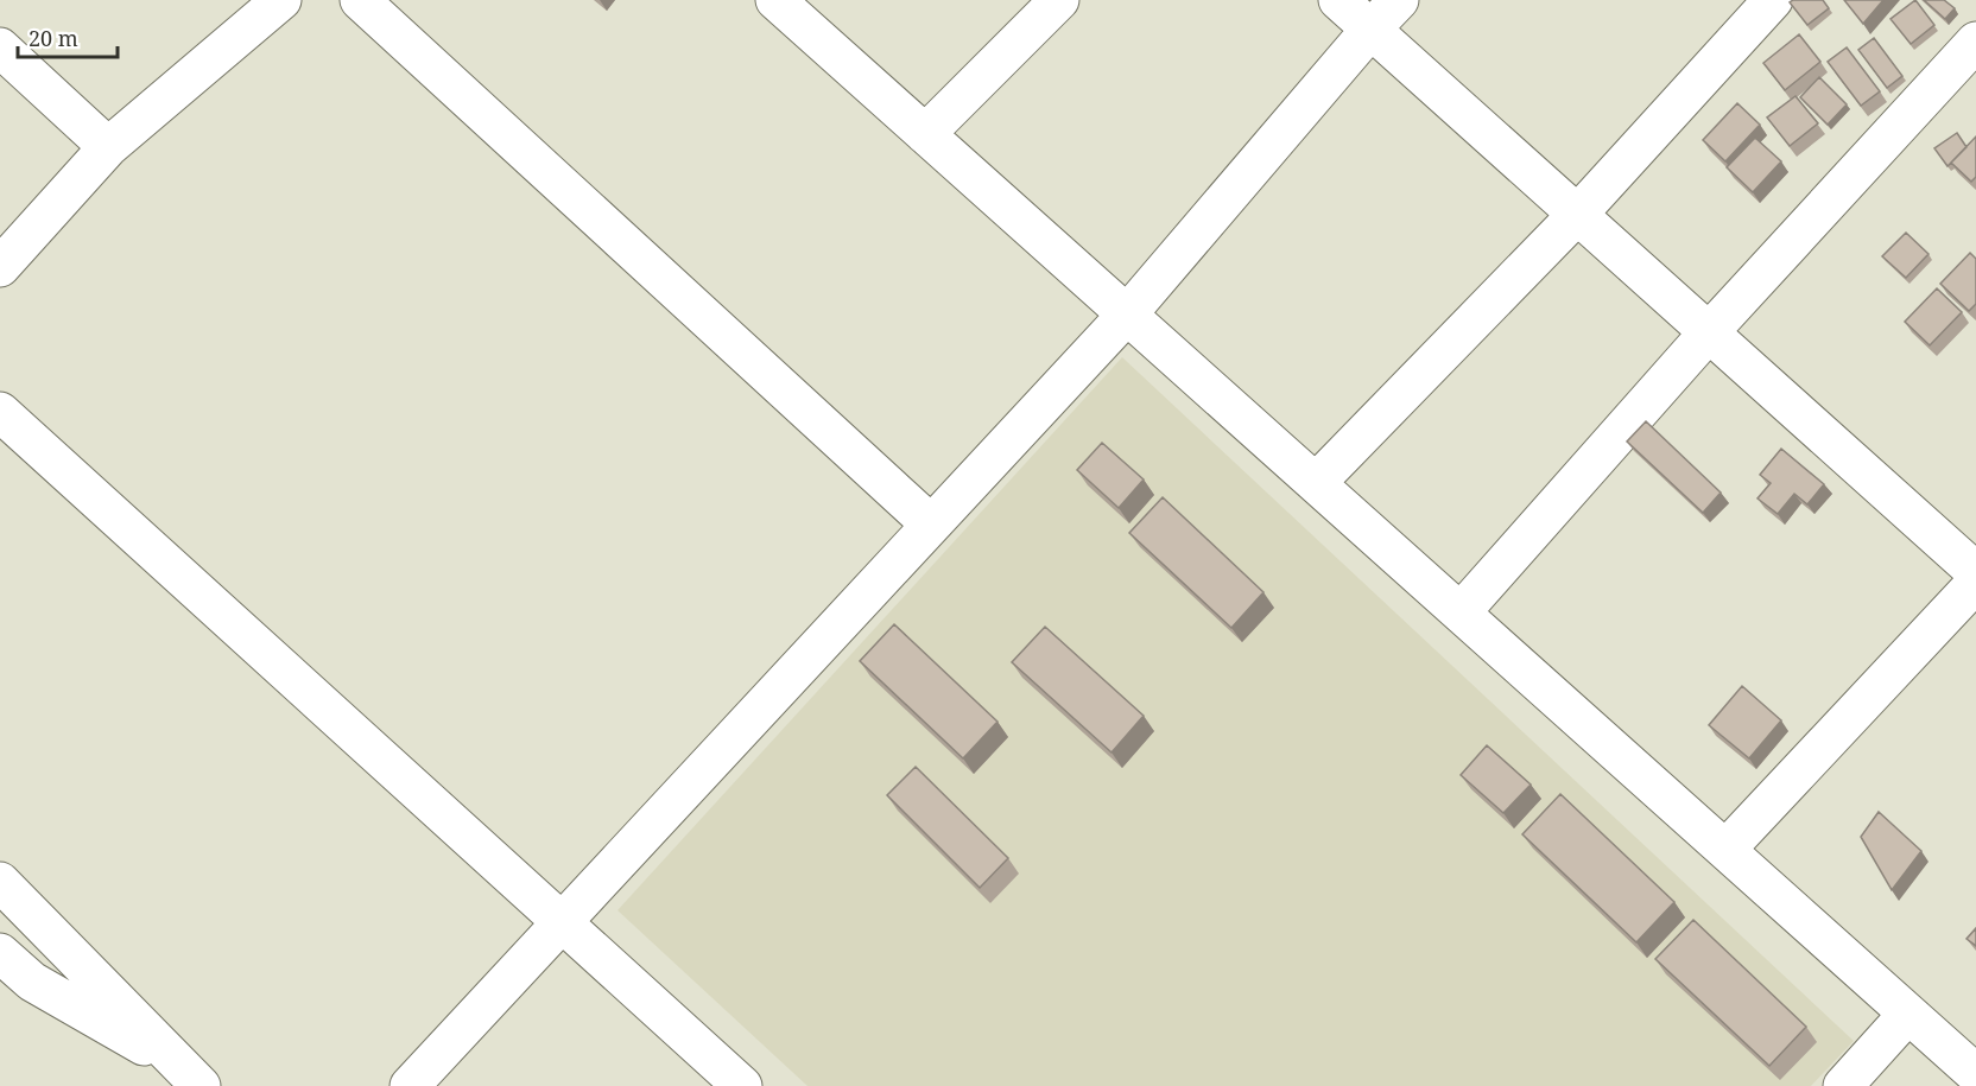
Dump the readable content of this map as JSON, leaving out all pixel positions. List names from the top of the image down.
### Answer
{
  "scale_bar": "20 m"
}
